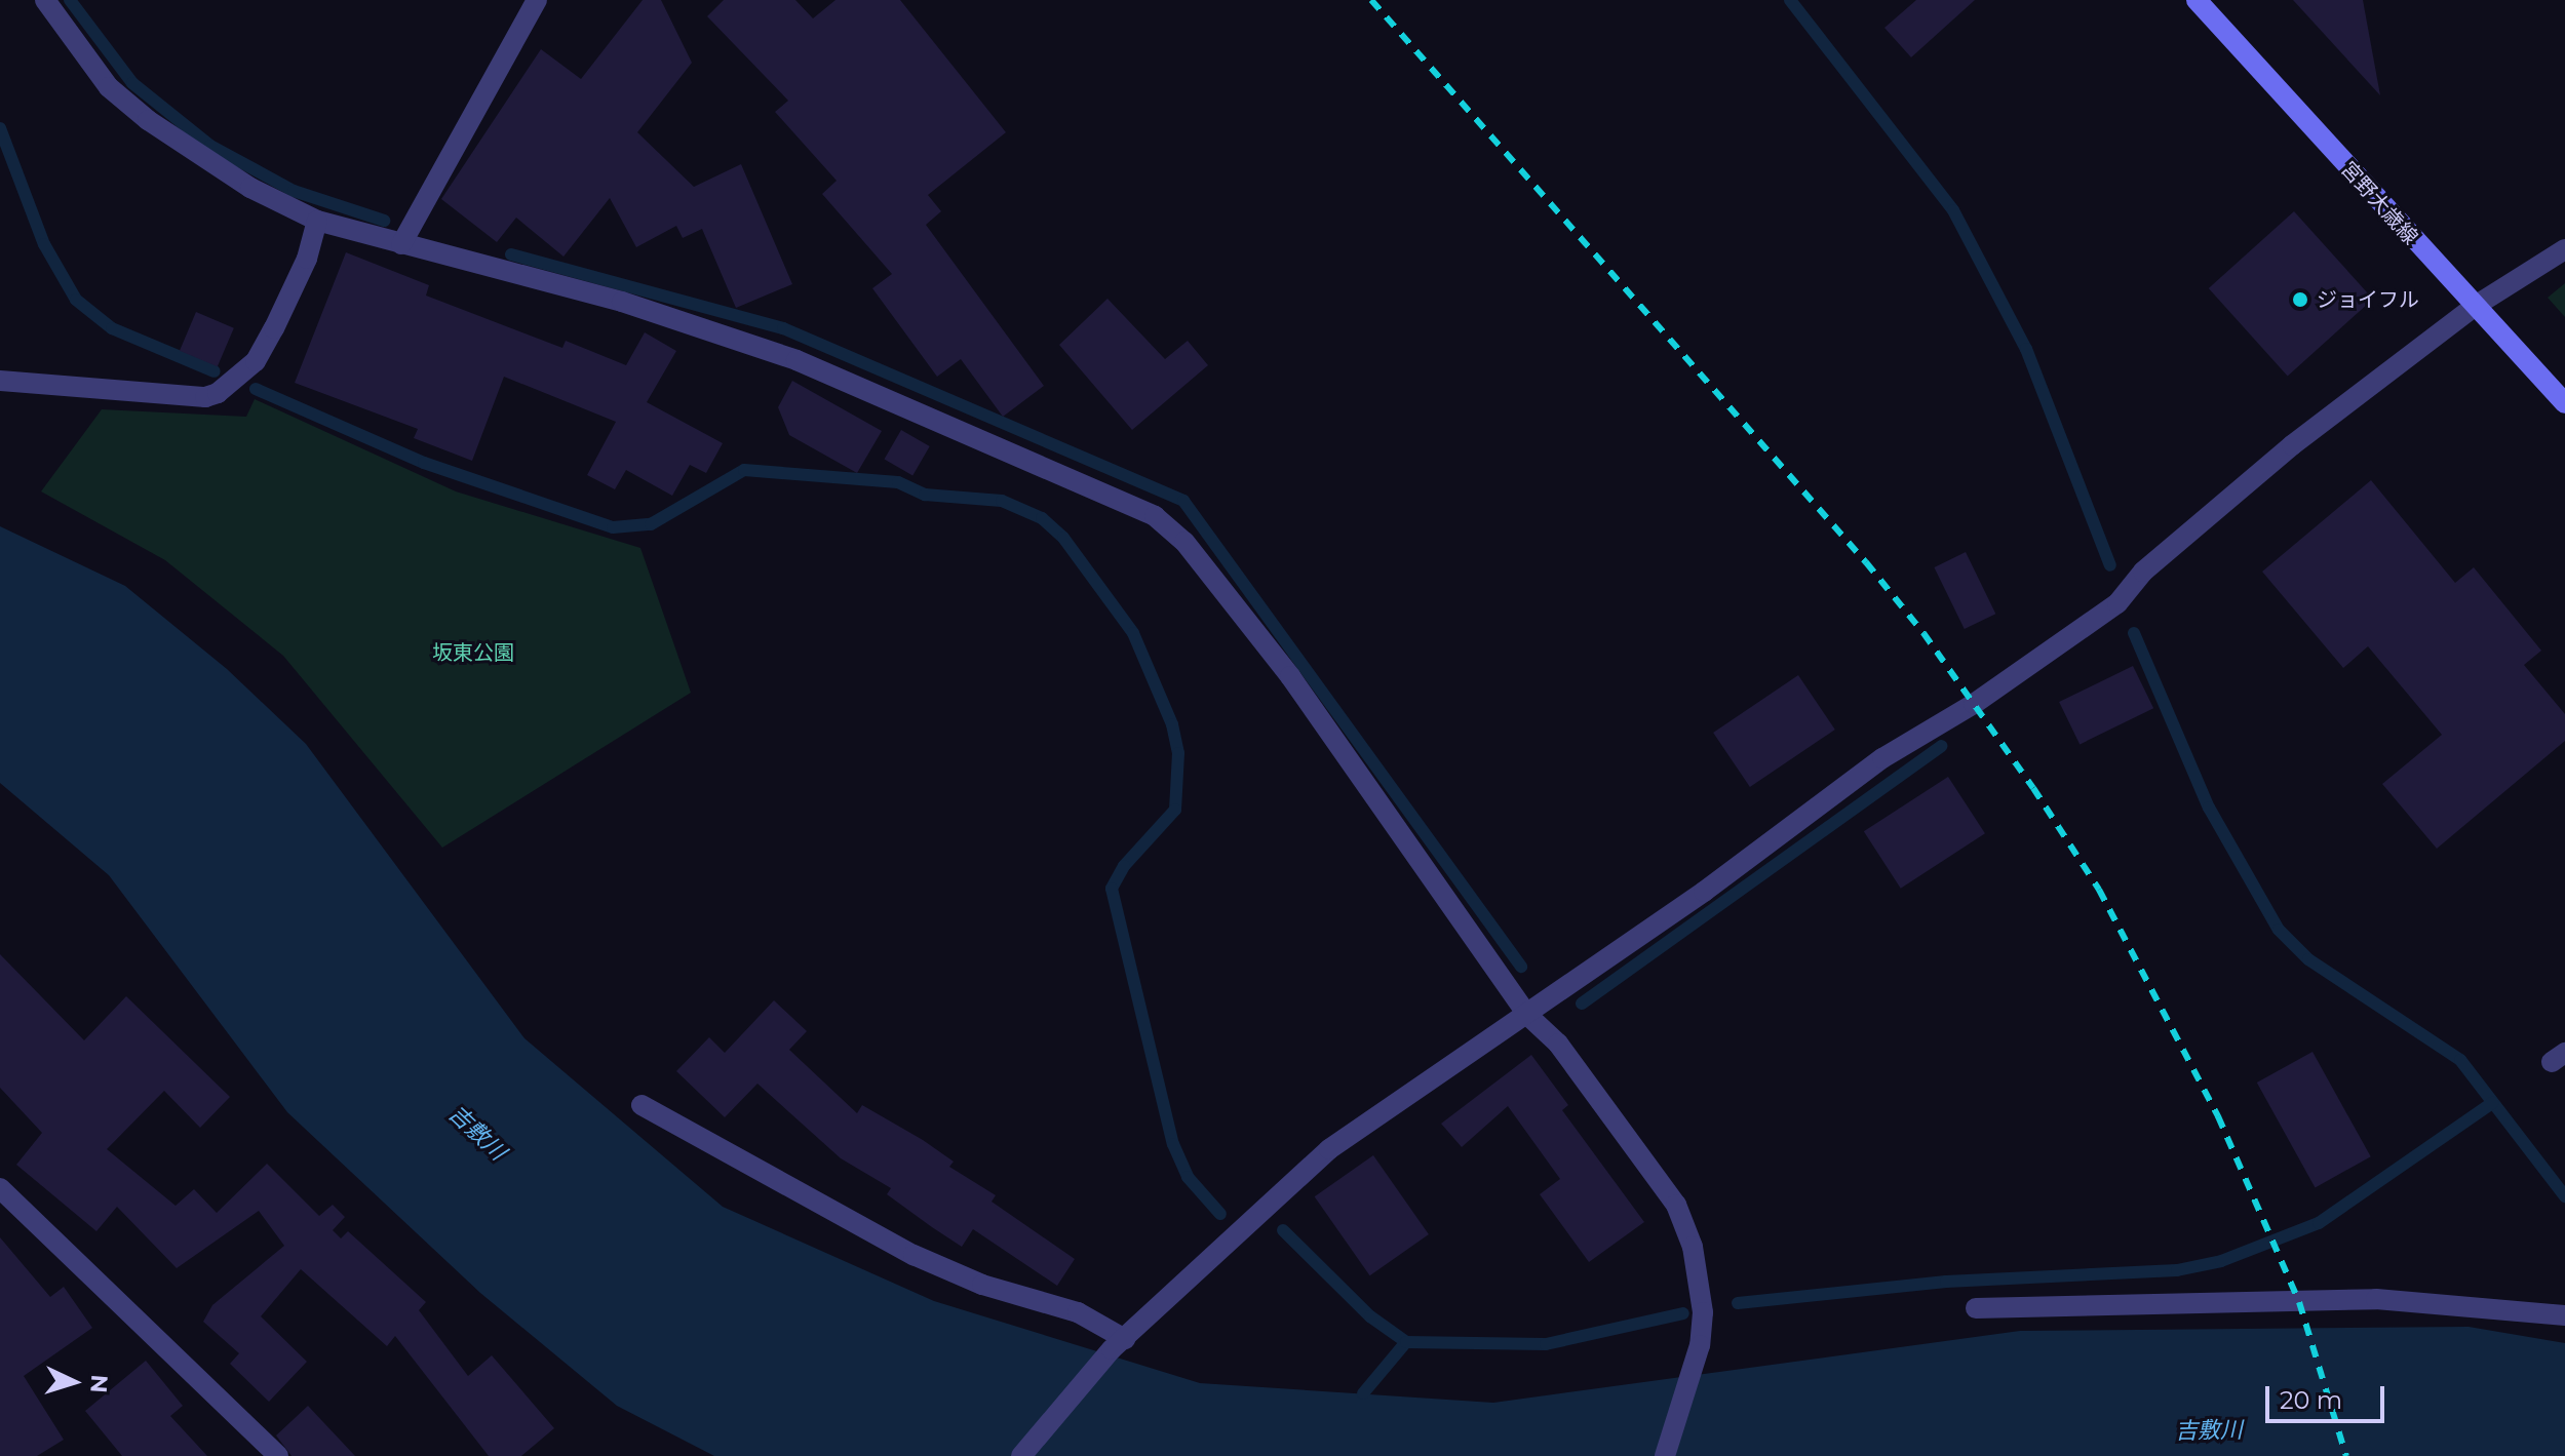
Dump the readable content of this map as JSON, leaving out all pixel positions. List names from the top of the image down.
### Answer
{
  "streets": {
    "main road": ["宮野大歳線"]
  },
  "water": ["吉敷川"],
  "parks": ["坂東公園"],
  "places": ["ジョイフル"],
  "scale_bar": "20 m",
  "north": "right"
}
